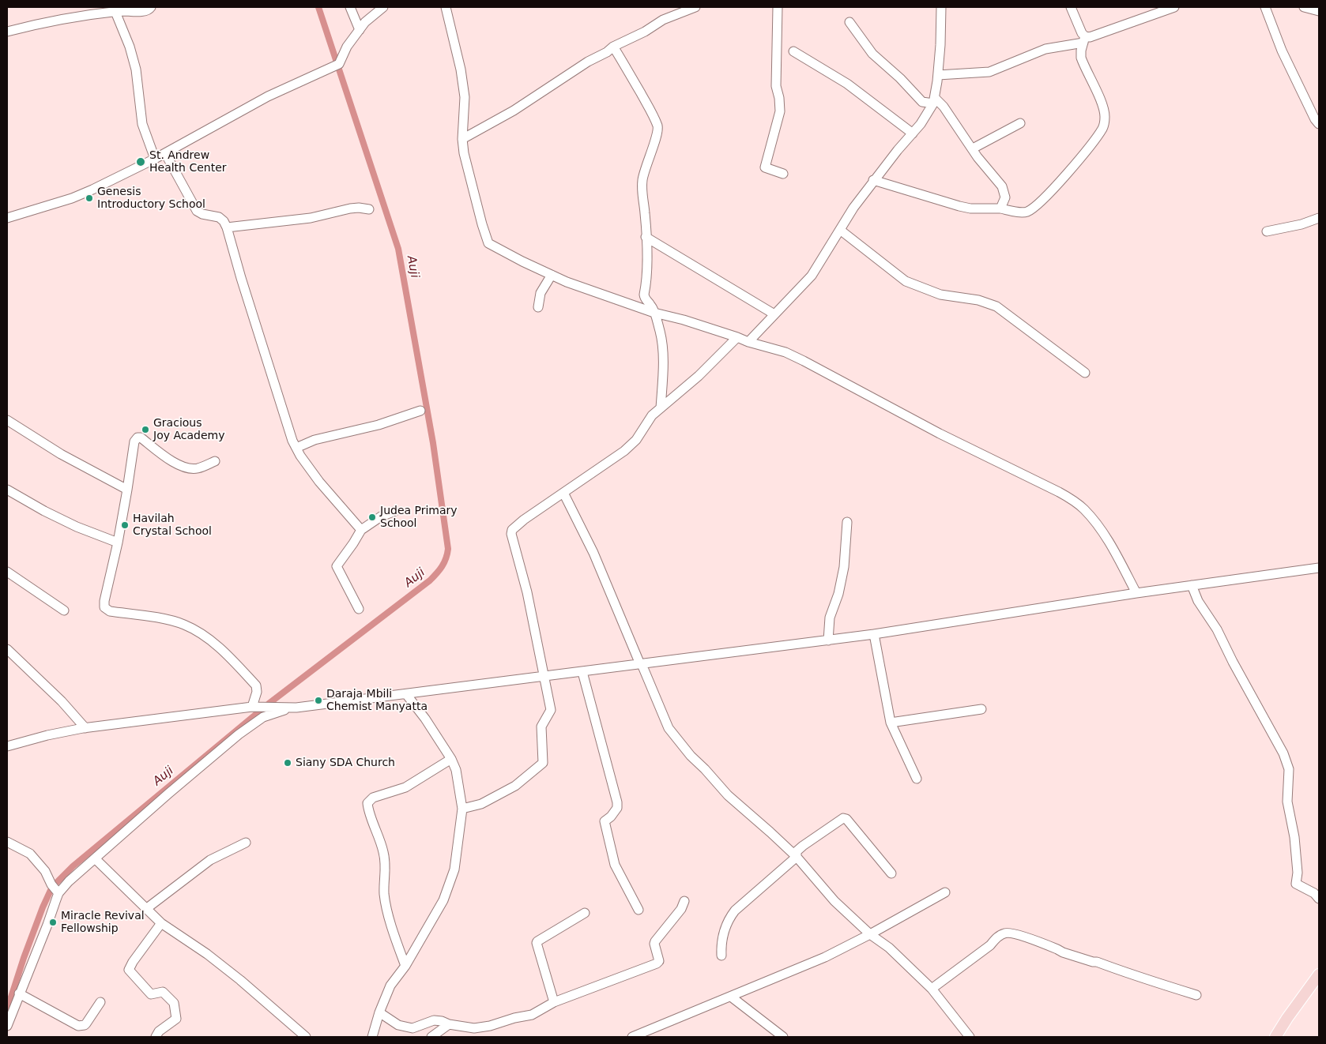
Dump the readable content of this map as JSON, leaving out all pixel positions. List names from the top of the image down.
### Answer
{
  "water": ["Auji"],
  "places": [
    "St. Andrew Health Center",
    "Genesis Introductory School",
    "Gracious Joy Academy",
    "Judea Primary School",
    "Havilah Crystal School",
    "Daraja Mbili Chemist Manyatta",
    "Siany SDA Church",
    "Miracle Revival Fellowship"
  ]
}
